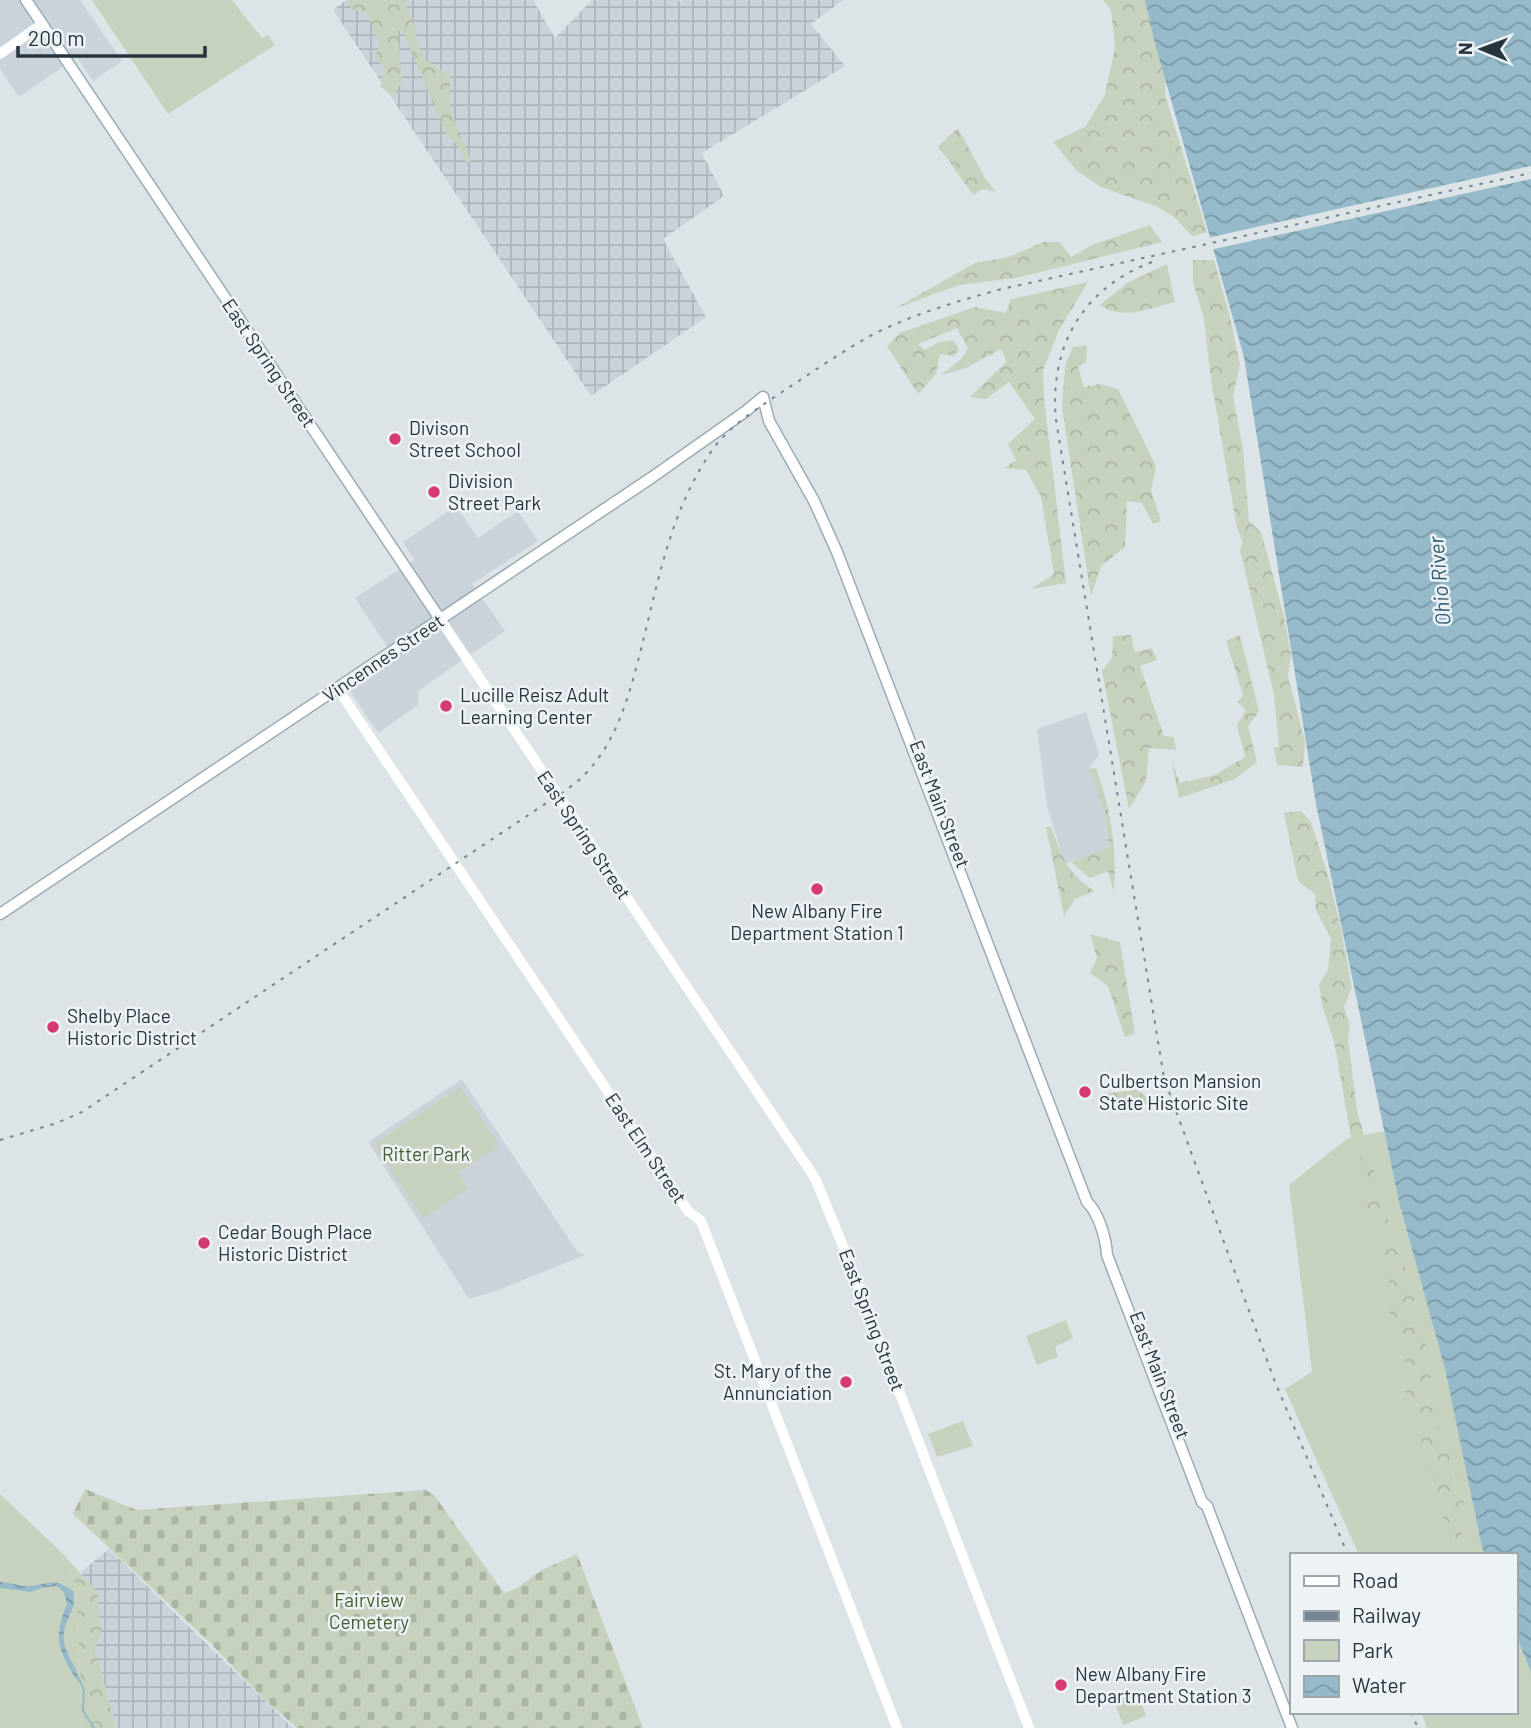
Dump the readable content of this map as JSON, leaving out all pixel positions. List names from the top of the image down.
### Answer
{
  "streets": {
    "main road": [
      "East Spring Street",
      "Vincennes Street",
      "East Main Street",
      "East Elm Street"
    ]
  },
  "crossings": [
    ["East Spring Street", "Vincennes Street"],
    ["Vincennes Street", "East Main Street"],
    ["Vincennes Street", "East Elm Street"]
  ],
  "water": ["Ohio River"],
  "parks": ["Ritter Park", "Fairview Cemetery"],
  "places": [
    "Divison Street School",
    "Division Street Park",
    "Lucille Reisz Adult Learning Center",
    "New Albany Fire Department Station 1",
    "Shelby Place Historic District",
    "Culbertson Mansion State Historic Site",
    "Cedar Bough Place Historic District",
    "St. Mary of the Annunciation",
    "New Albany Fire Department Station 3"
  ],
  "legend": [
    "Road",
    "Railway",
    "Park",
    "Water"
  ],
  "scale_bar": "200 m",
  "north": "left"
}
